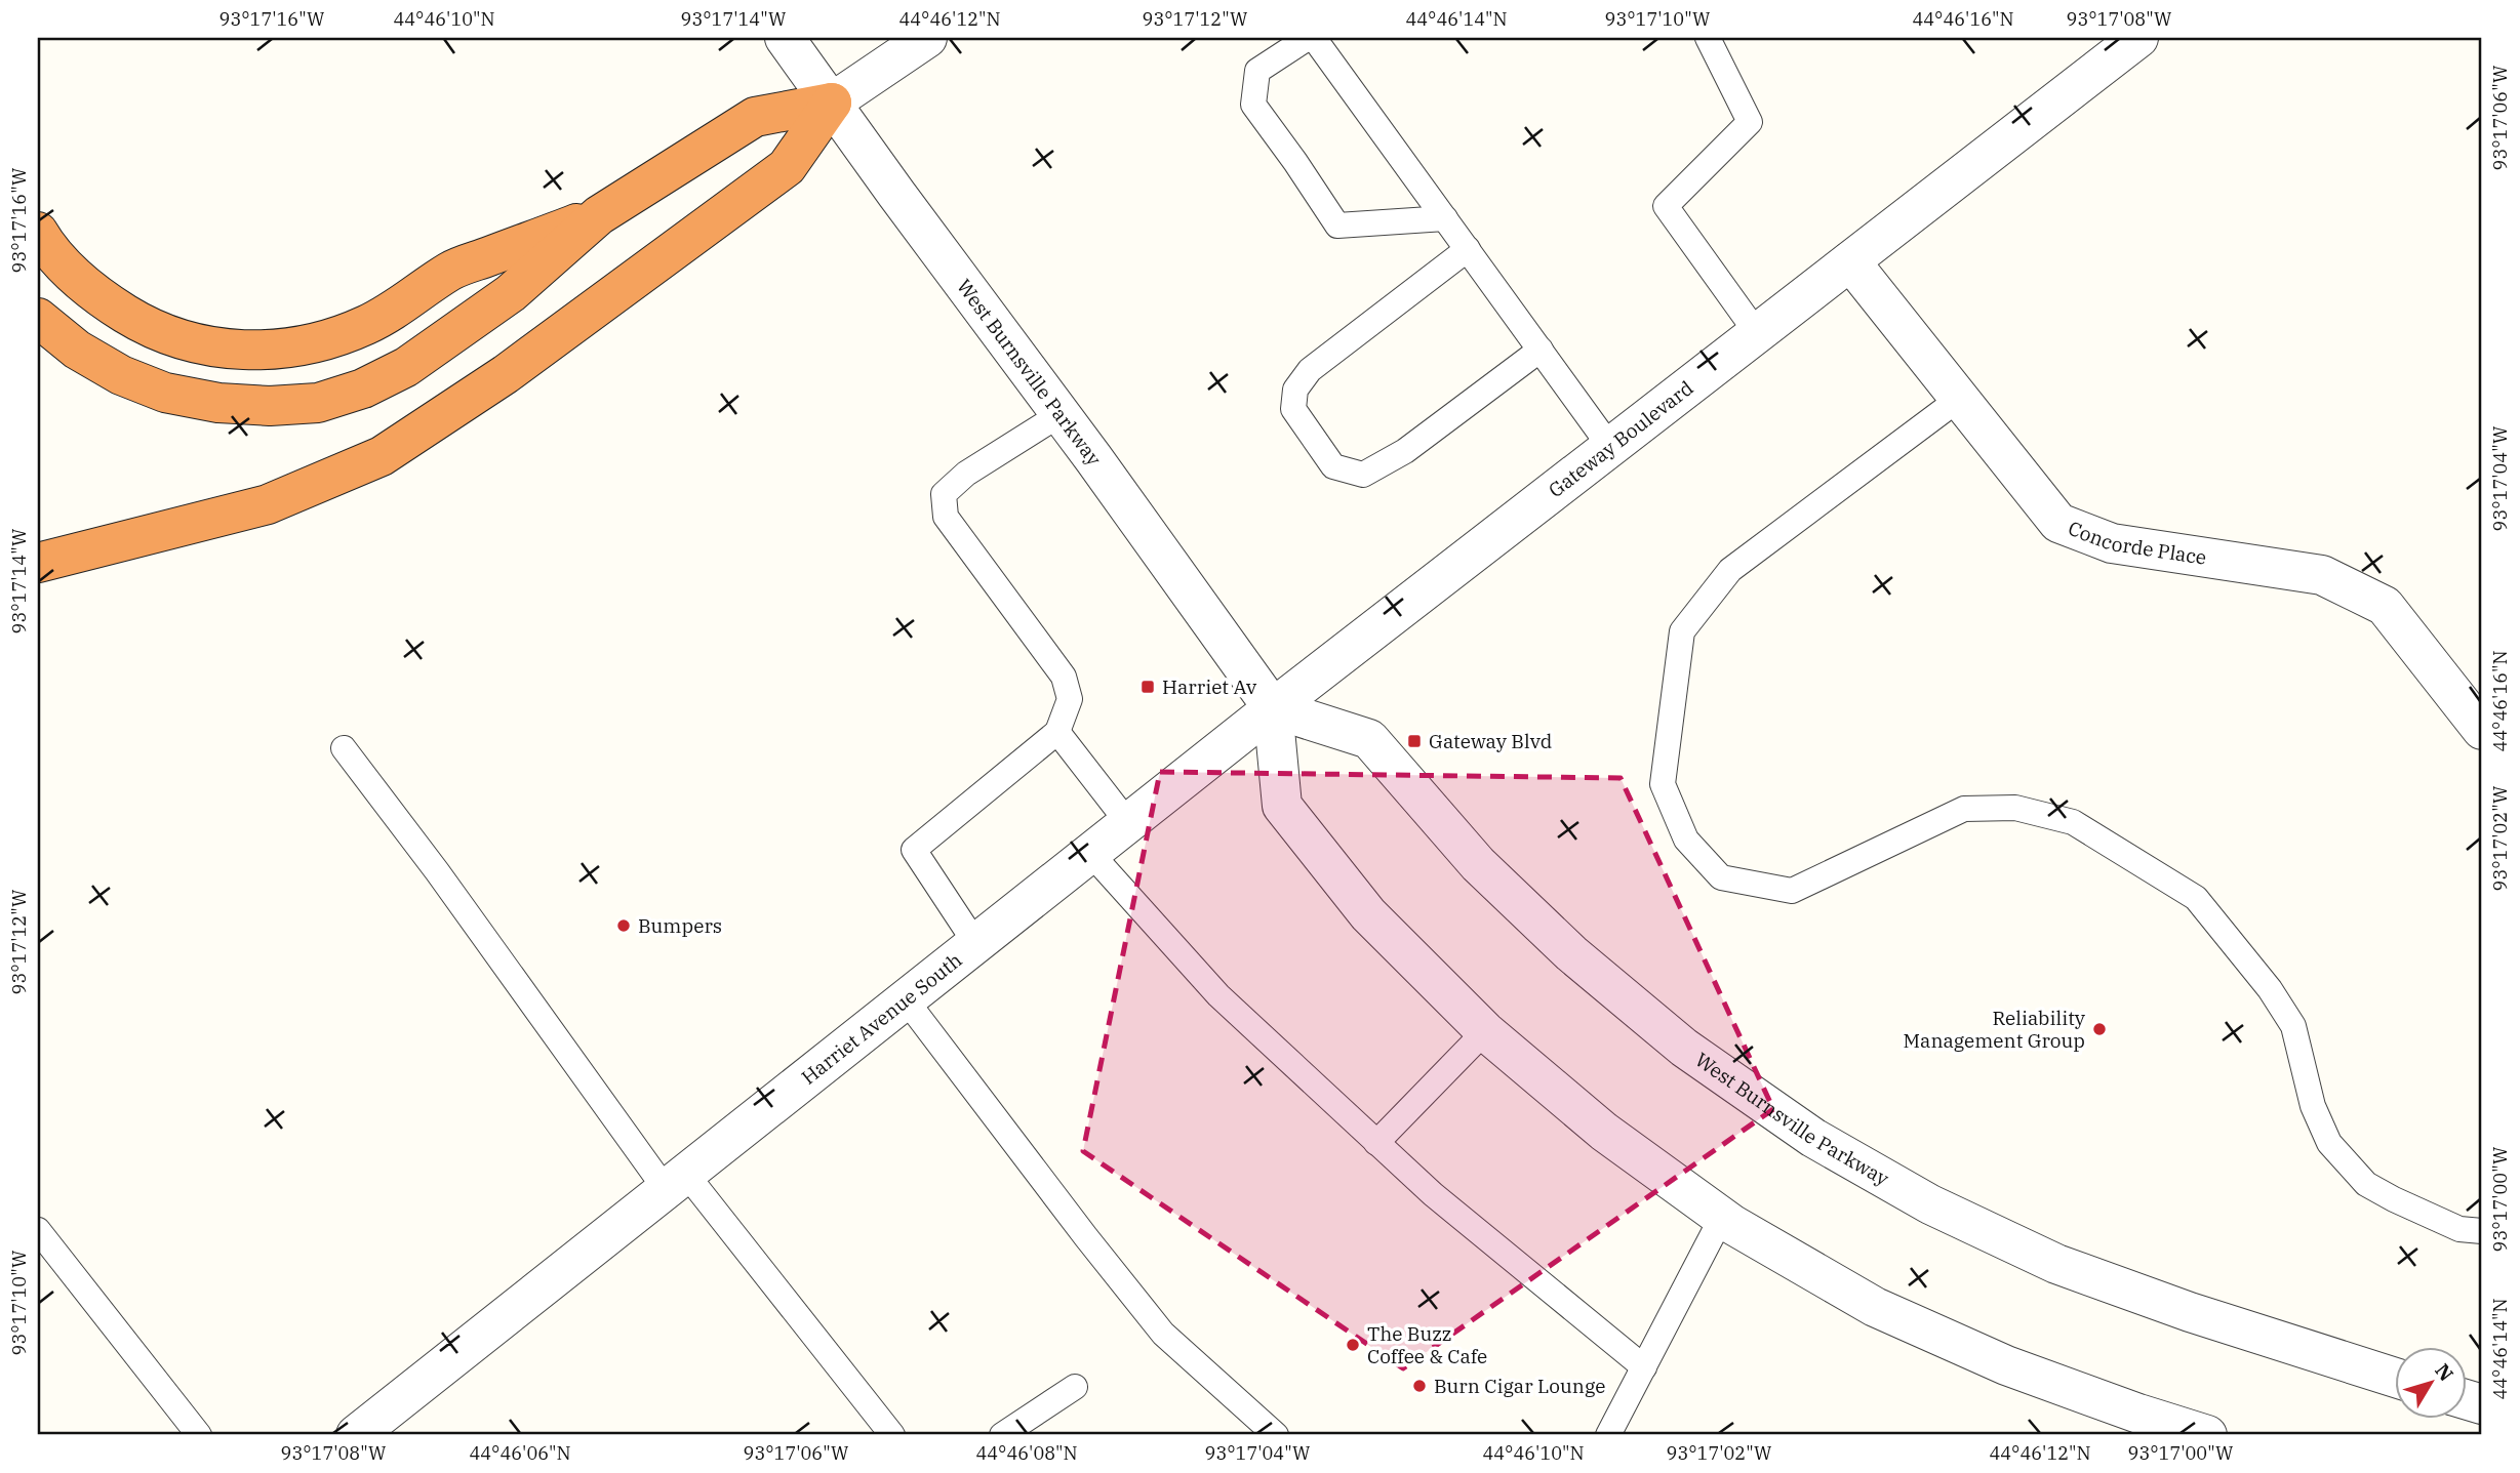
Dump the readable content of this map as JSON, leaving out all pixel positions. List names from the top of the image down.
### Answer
{
  "streets": {
    "street": [
      "West Burnsville Parkway",
      "Gateway Boulevard",
      "Concorde Place",
      "Harriet Avenue South"
    ]
  },
  "crossings": [
    ["West Burnsville Parkway", "Gateway Boulevard"],
    ["West Burnsville Parkway", "Harriet Avenue South"],
    ["Gateway Boulevard", "Concorde Place"],
    ["Gateway Boulevard", "Harriet Avenue South"]
  ],
  "places": {
    "transit": ["Harriet Av", "Gateway Blvd"],
    "other": [
      "Bumpers",
      "Reliability Management Group",
      "The Buzz Coffee & Cafe",
      "Burn Cigar Lounge"
    ]
  },
  "north": "top right",
  "coordinates": [
    "93°17'16\"W",
    "44°46'10\"N",
    "93°17'14\"W",
    "44°46'12\"N",
    "93°17'12\"W",
    "44°46'14\"N",
    "93°17'10\"W",
    "44°46'16\"N",
    "93°17'08\"W",
    "93°17'06\"W",
    "93°17'04\"W",
    "93°17'02\"W",
    "93°17'00\"W",
    "44°46'06\"N",
    "44°46'08\"N"
  ]
}
